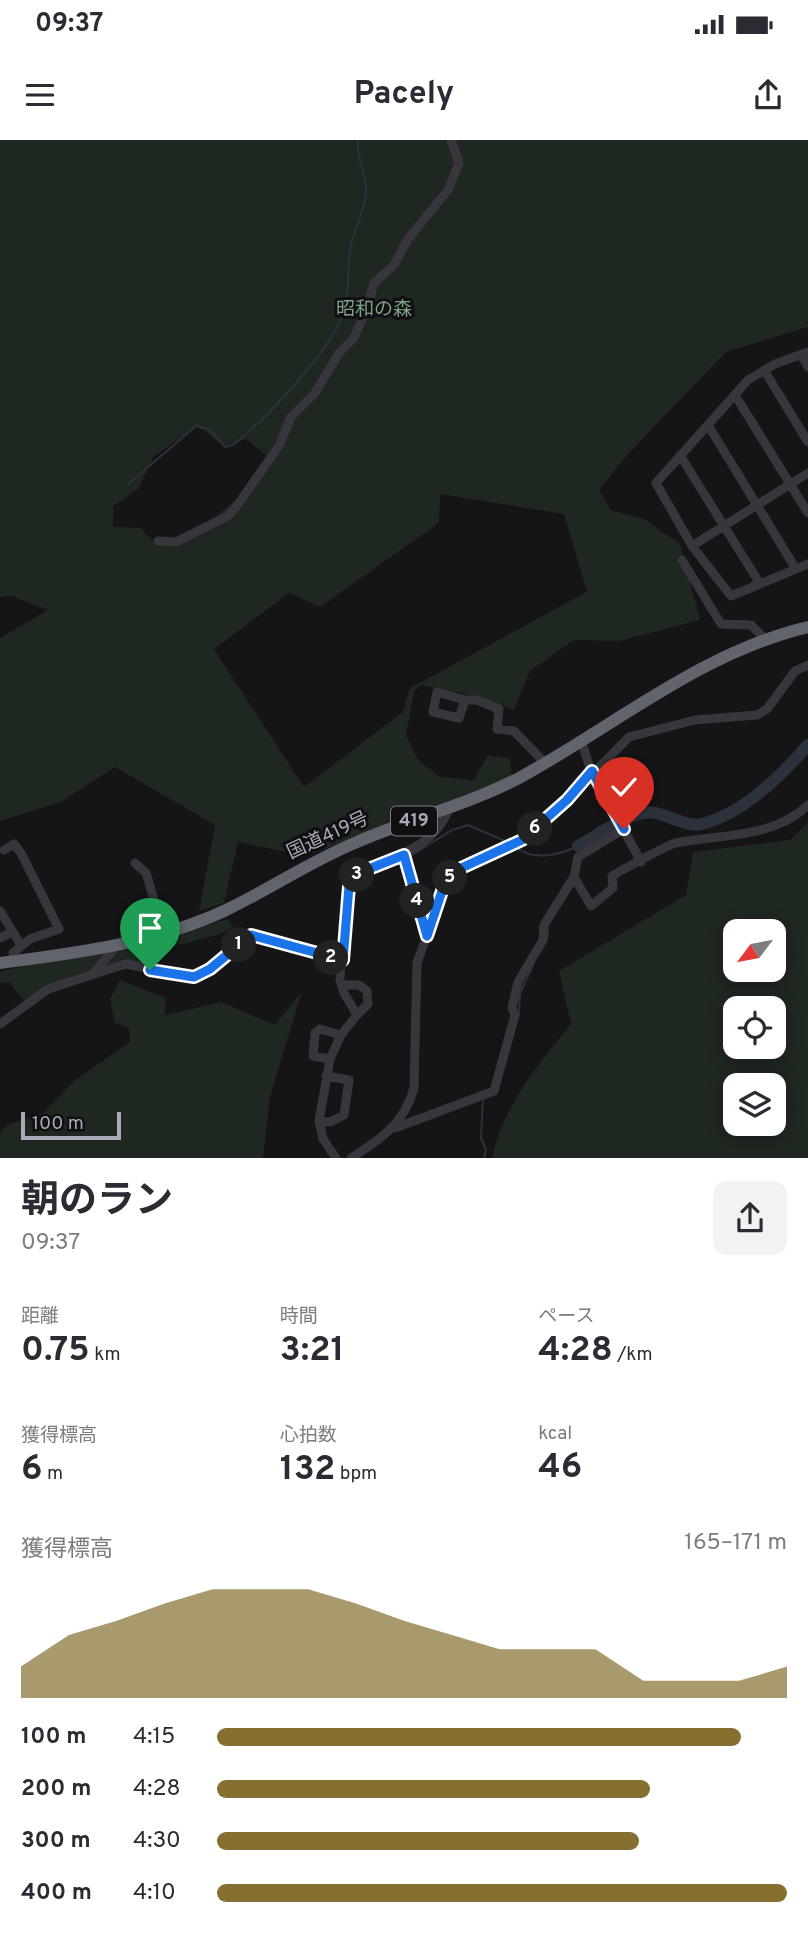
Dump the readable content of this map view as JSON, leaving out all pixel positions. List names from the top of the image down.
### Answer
{
  "streets": {
    "highway": ["419", "国道419号"]
  },
  "parks": ["昭和の森"],
  "scale_bar": "100 m",
  "north": "bottom left",
  "page": {
    "status": "09:37",
    "header": "Pacely",
    "pins": [
      "6",
      "3",
      "5",
      "4",
      "1",
      "2"
    ],
    "scale": "100 m",
    "heading": ["朝のラン", "09:37"],
    "stats": [
      ["距離", "0.75 km"],
      ["時間", "3:21"],
      ["ペース", "4:28 /km"],
      ["獲得標高", "6 m"],
      ["心拍数", "132 bpm"],
      ["kcal", "46"]
    ],
    "chart": ["獲得標高", "165–171 m"],
    "list": [
      {
        "name": "100 m",
        "note": "4:15"
      },
      {
        "name": "200 m",
        "note": "4:28"
      },
      {
        "name": "300 m",
        "note": "4:30"
      },
      {
        "name": "400 m",
        "note": "4:10"
      }
    ]
  }
}
